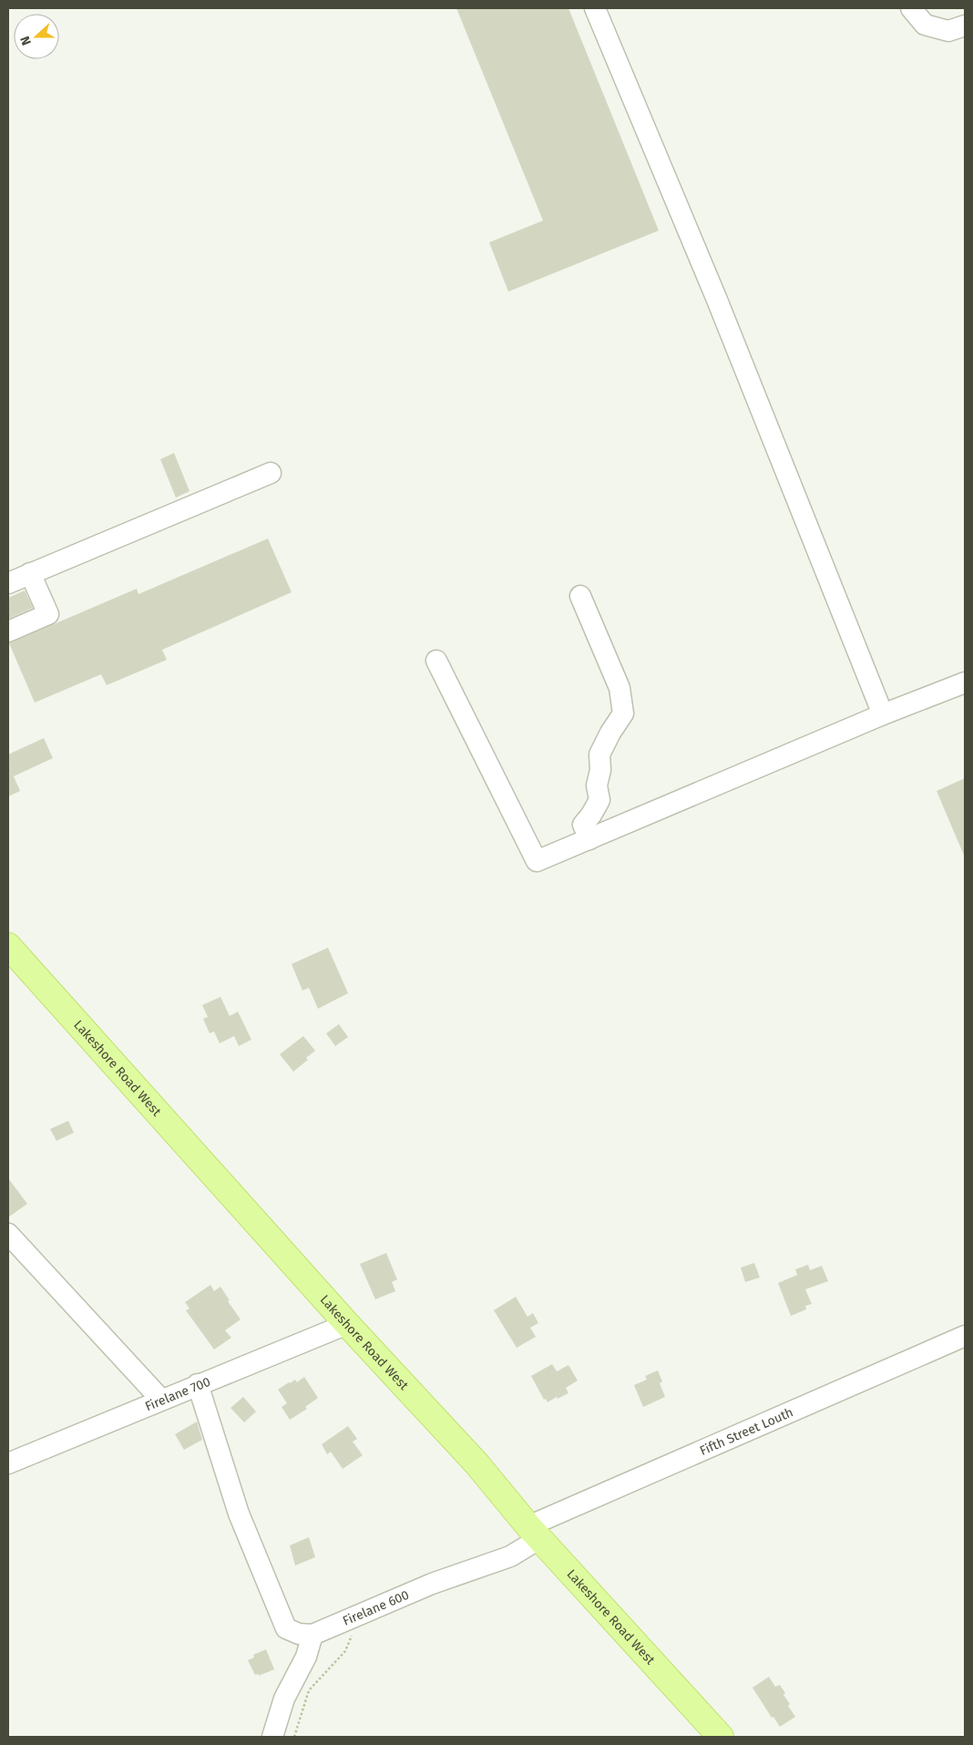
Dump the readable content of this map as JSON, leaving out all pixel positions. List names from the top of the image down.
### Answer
{
  "streets": {
    "main road": ["Lakeshore Road West"],
    "street": ["Firelane 700", "Fifth Street Louth", "Firelane 600"]
  },
  "crossings": [
    ["Lakeshore Road West", "Firelane 700"],
    ["Lakeshore Road West", "Fifth Street Louth"],
    ["Lakeshore Road West", "Firelane 600"],
    ["Fifth Street Louth", "Firelane 600"]
  ],
  "north": "left"
}
